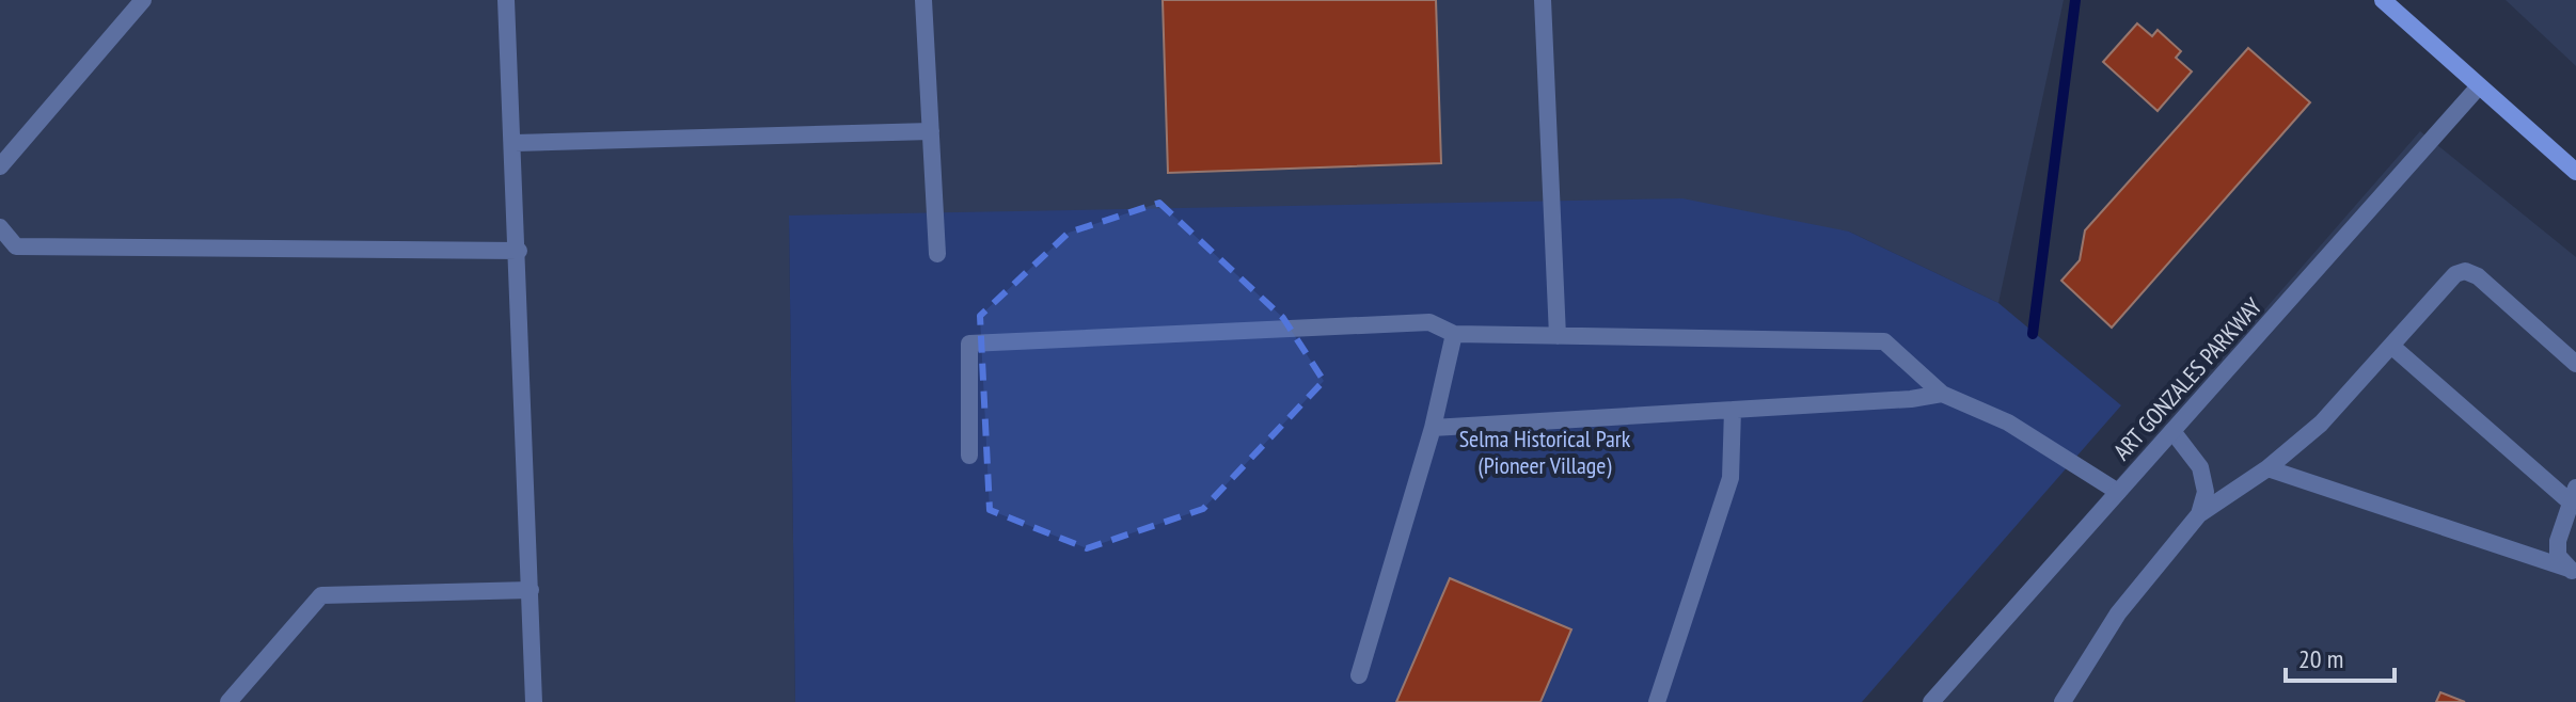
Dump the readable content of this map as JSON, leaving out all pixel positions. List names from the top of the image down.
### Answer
{
  "streets": {
    "street": ["ART GONZALES PARKWAY"]
  },
  "parks": ["Selma Historical Park (Pioneer Village)"],
  "scale_bar": "20 m"
}
